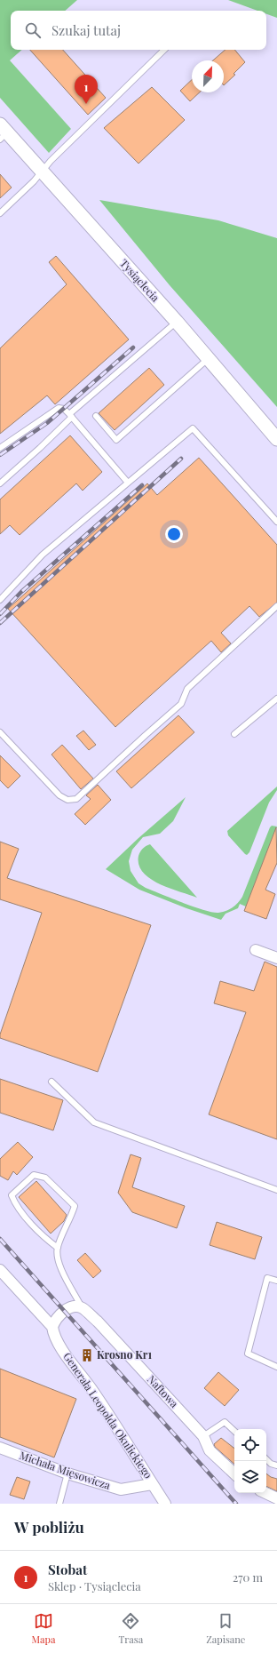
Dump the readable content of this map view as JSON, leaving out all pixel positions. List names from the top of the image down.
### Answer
{
  "streets": {
    "street": [
      "Tysiąclecia",
      "Naftowa",
      "Generała Leopolda Okulickiego",
      "Michała Mięsowicza"
    ]
  },
  "crossings": [
    ["Generała Leopolda Okulickiego", "Michała Mięsowicza"]
  ],
  "places": {
    "building": ["Krosno Kr1"]
  },
  "north": "top right",
  "page": {
    "search": "Szukaj tutaj",
    "pins": "1",
    "heading": "W pobliżu",
    "list": [
      {
        "mark": "1",
        "name": "Stobat",
        "note": "Sklep · Tysiąclecia",
        "value": "270 m"
      }
    ],
    "nav": ["Mapa", "Trasa", "Zapisane"]
  }
}
